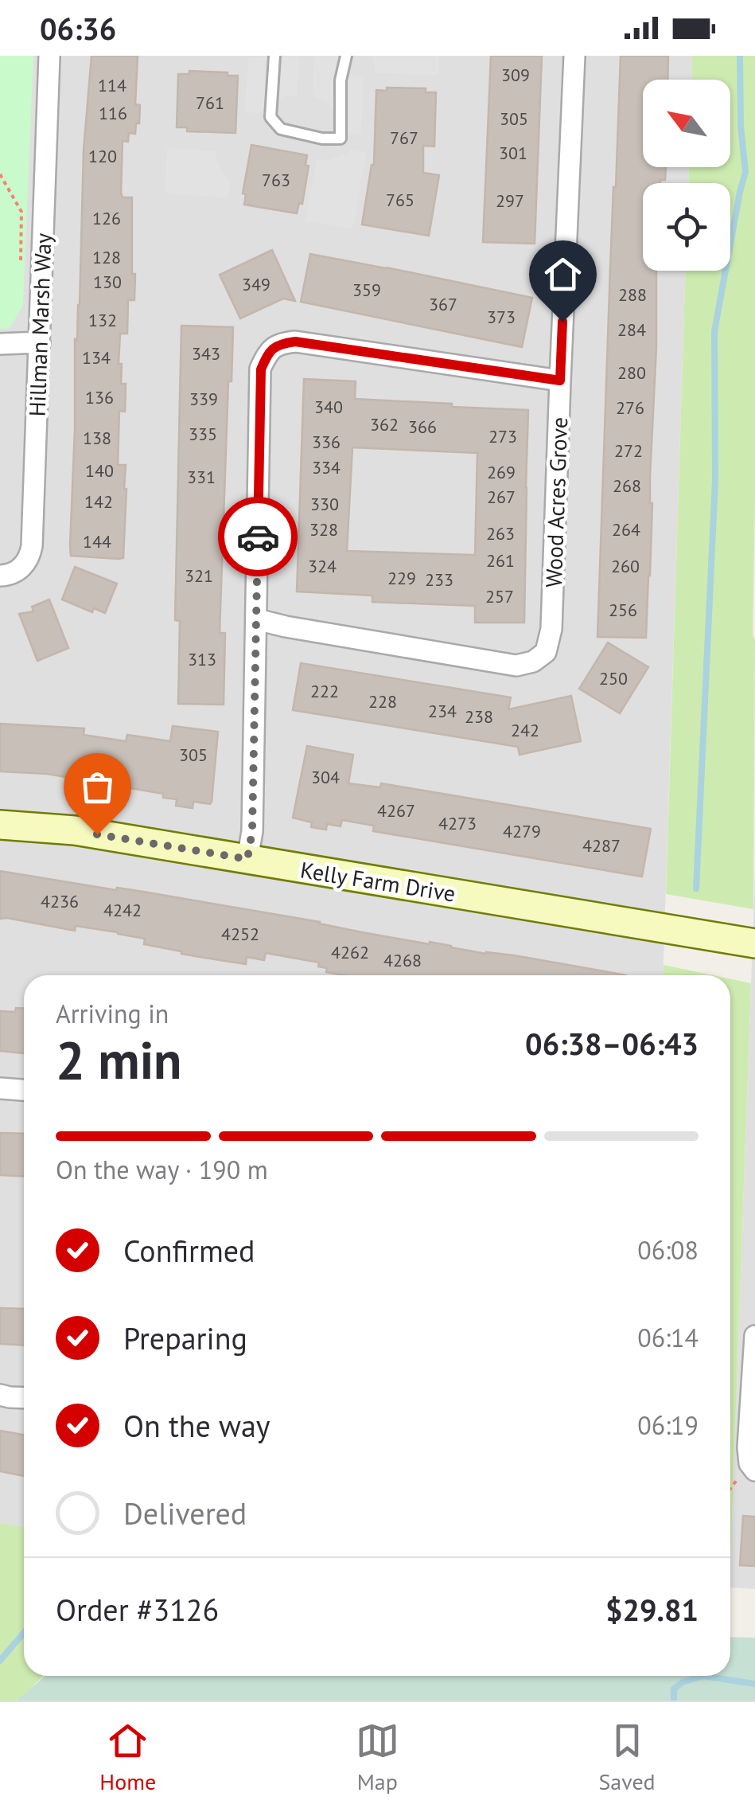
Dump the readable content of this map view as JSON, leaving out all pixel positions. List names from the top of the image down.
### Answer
{
  "streets": {
    "street": ["Hillman Marsh Way", "Wood Acres Grove", "Kelly Farm Drive"]
  },
  "house_numbers": [
    "309",
    "114",
    "761",
    "116",
    "305",
    "767",
    "301",
    "120",
    "763",
    "765",
    "297",
    "126",
    "128",
    "130",
    "349",
    "359",
    "288",
    "367",
    "373",
    "132",
    "284",
    "343",
    "134",
    "280",
    "136",
    "339",
    "340",
    "276",
    "362",
    "366",
    "335",
    "273",
    "138",
    "336",
    "272",
    "334",
    "140",
    "269",
    "331",
    "268",
    "267",
    "142",
    "330",
    "328",
    "264",
    "263",
    "144",
    "261",
    "324",
    "260",
    "321",
    "229",
    "233",
    "257",
    "256",
    "313",
    "250",
    "222",
    "228",
    "234",
    "238",
    "242",
    "305",
    "304",
    "4267",
    "4273",
    "4279",
    "4287",
    "4236",
    "4242",
    "4252",
    "4262",
    "4268"
  ],
  "north": "top left",
  "page": {
    "status": "06:36",
    "heading": ["2 min", "Arriving in", "06:38–06:43"],
    "panel": ["Order #3126", "$29.81"],
    "bar": "On the way · 190 m",
    "list": [
      ["Confirmed", "06:08"],
      ["Preparing", "06:14"],
      ["On the way", "06:19"],
      "Delivered"
    ],
    "tabs": ["Home", "Map", "Saved"]
  }
}
